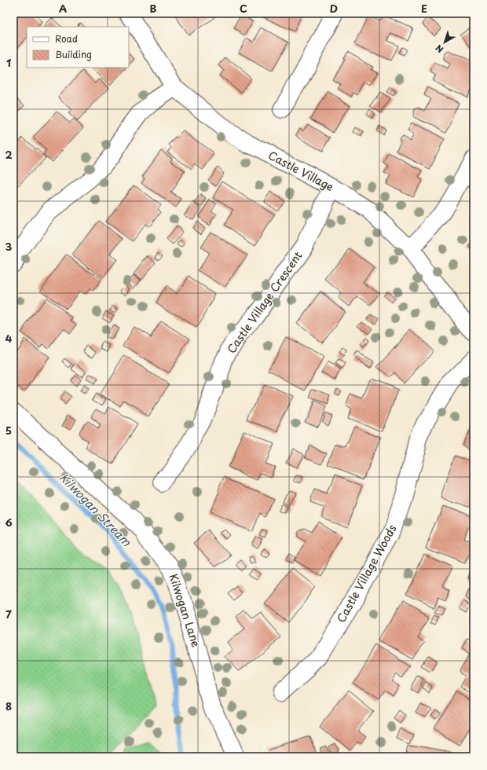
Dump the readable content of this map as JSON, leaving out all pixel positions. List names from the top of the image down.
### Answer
{
  "streets": {
    "street": [
      "Castle Village",
      "Castle Village Crescent",
      "Castle Village Woods",
      "Kilwogan Lane"
    ]
  },
  "crossings": [
    ["Castle Village", "Castle Village Crescent"]
  ],
  "water": ["Kilwogan Stream"],
  "legend": ["Road", "Building"],
  "north": "bottom left",
  "grid": {
    "columns": [
      "A",
      "B",
      "C",
      "D",
      "E"
    ],
    "rows": [
      "1",
      "2",
      "3",
      "4",
      "5",
      "6",
      "7",
      "8"
    ]
  }
}
